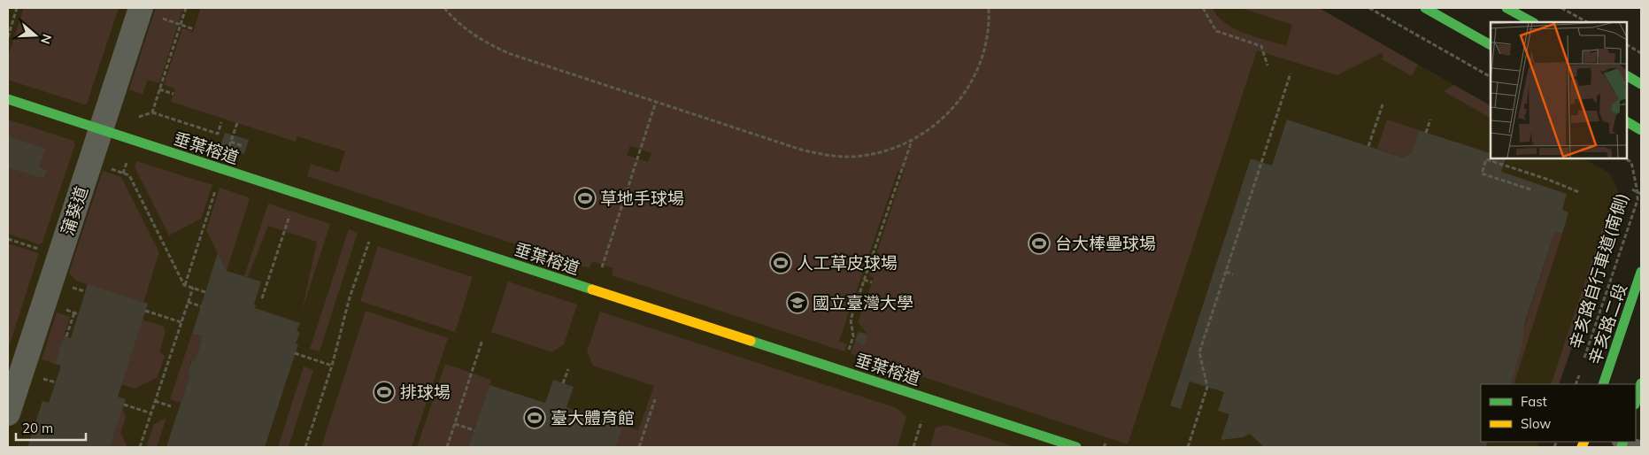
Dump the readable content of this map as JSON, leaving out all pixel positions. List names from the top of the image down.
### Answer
{
  "streets": {
    "main road": ["垂葉榕道", "辛亥路二段"],
    "street": ["蒲葵道"],
    "path": ["辛亥路自行車道(南側)"]
  },
  "crossings": [
    ["垂葉榕道", "蒲葵道"]
  ],
  "places": {
    "sports": [
      "草地手球場",
      "台大棒壘球場",
      "人工草皮球場",
      "排球場",
      "臺大體育館"
    ],
    "school or university": ["國立臺灣大學"]
  },
  "legend": ["Fast", "Slow"],
  "scale_bar": "20 m",
  "north": "right"
}
